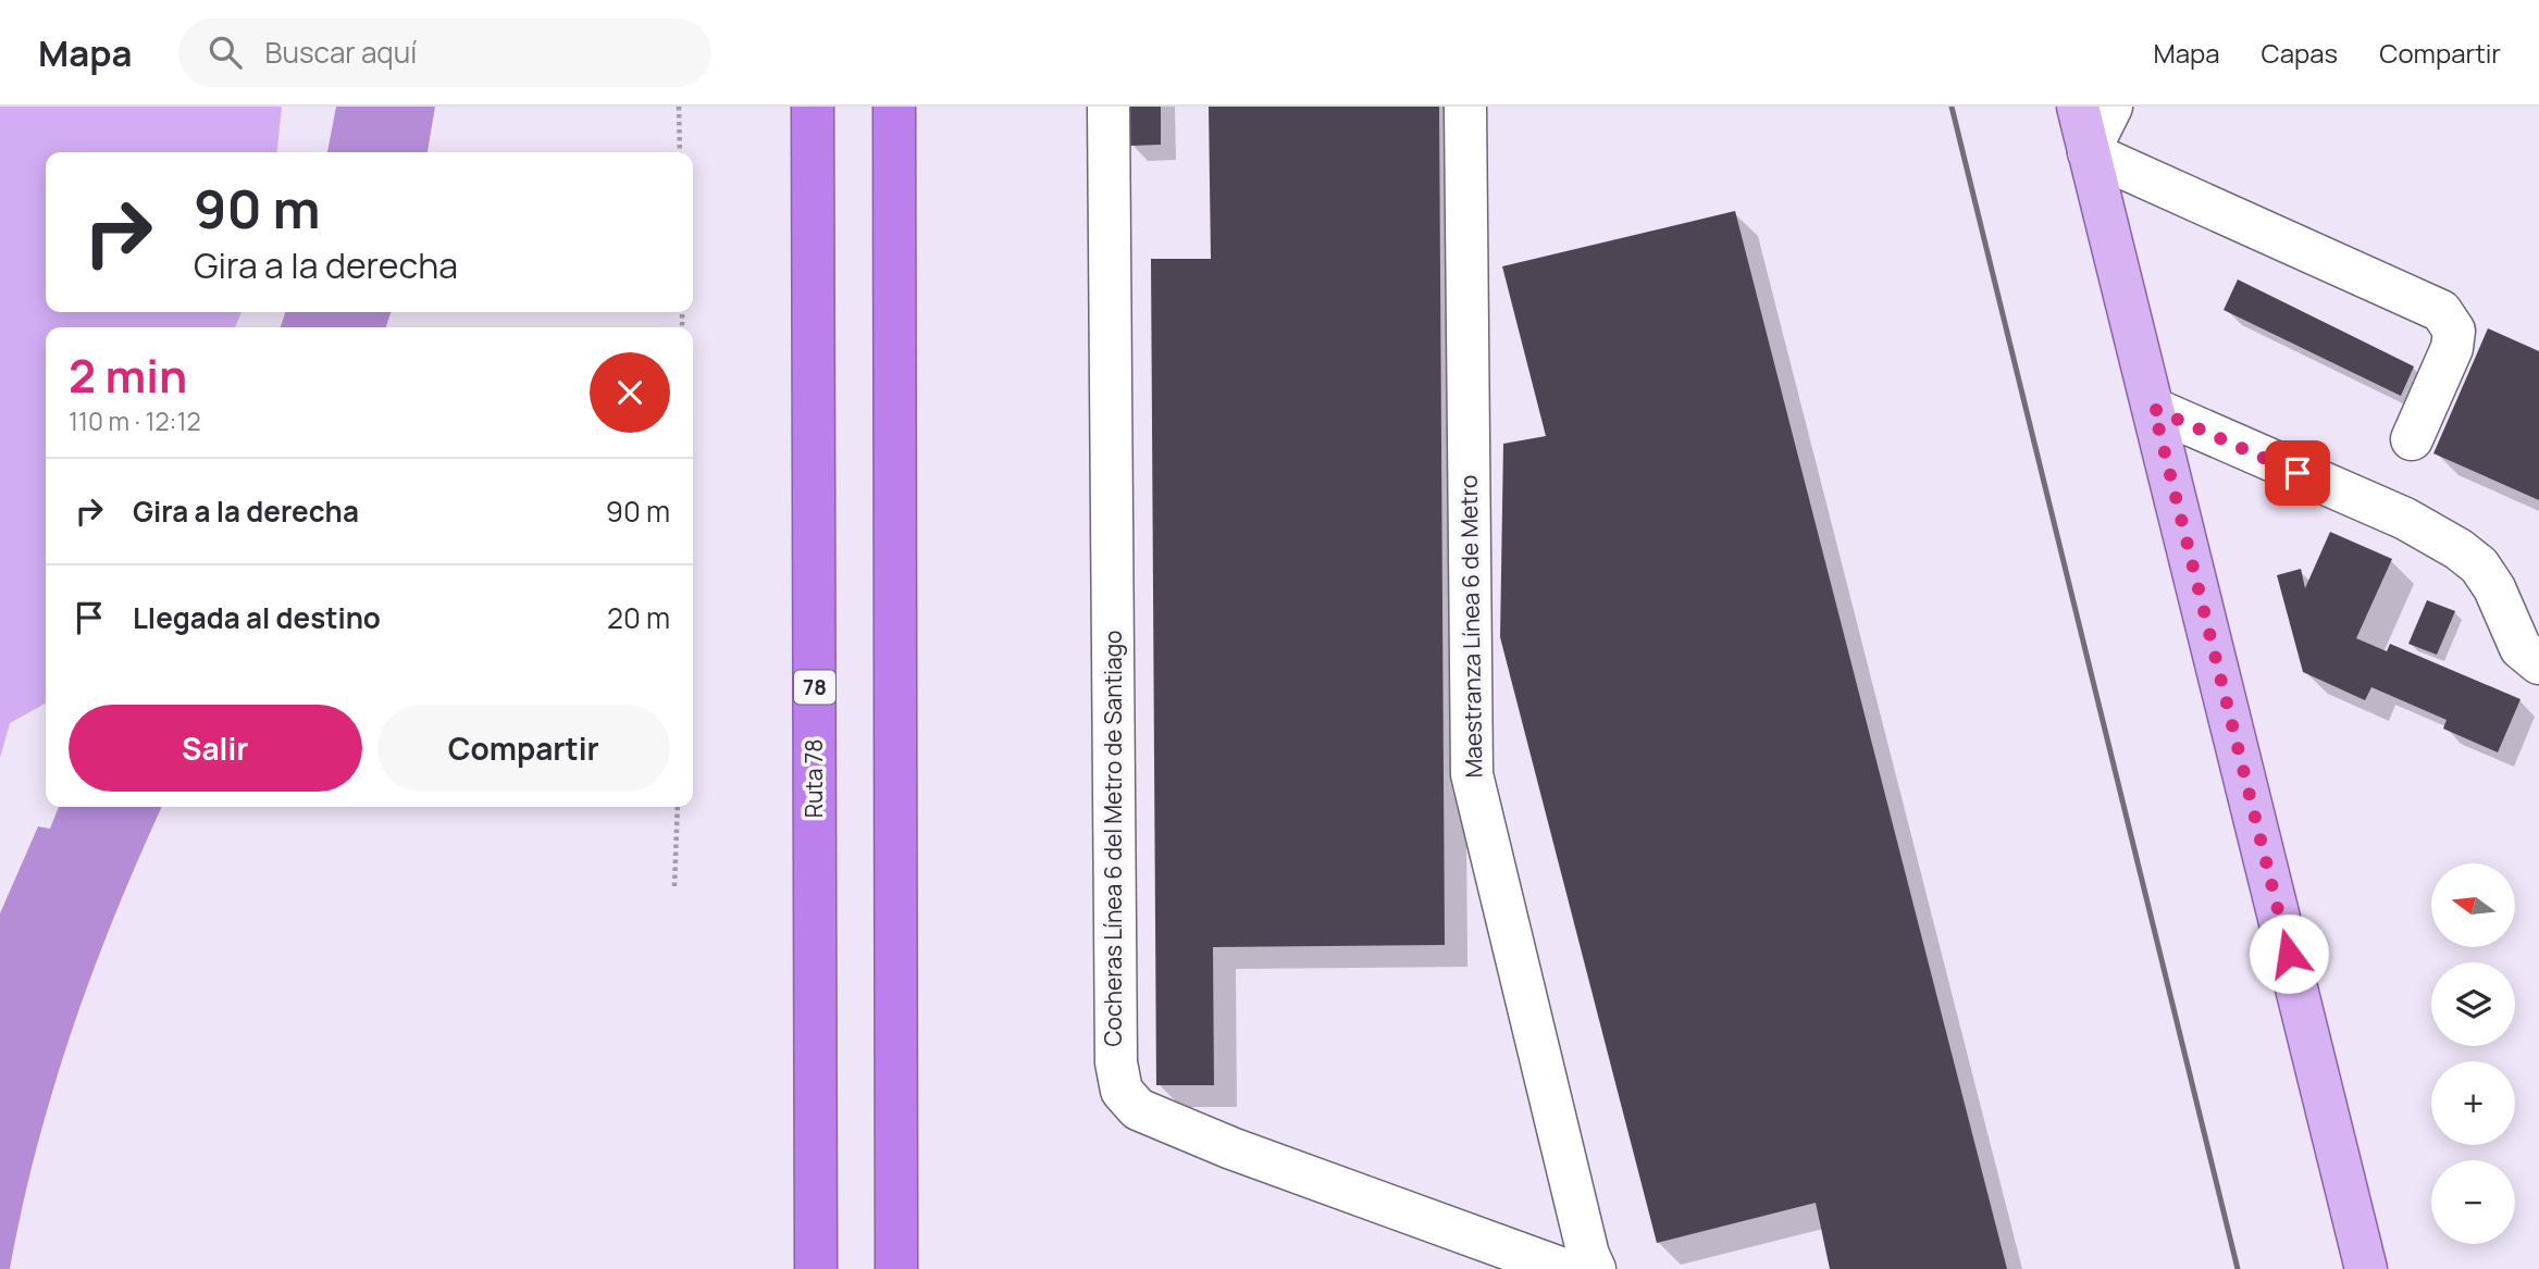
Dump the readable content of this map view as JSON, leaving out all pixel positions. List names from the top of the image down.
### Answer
{
  "streets": {
    "highway": ["78", "Ruta 78"],
    "street": ["Maestranza Línea 6 de Metro", "Cocheras Línea 6 del Metro de Santiago"]
  },
  "north": "left",
  "page": {
    "header": "Mapa",
    "search": "Buscar aquí",
    "nav": ["Mapa", "Capas", "Compartir"],
    "turn": ["90 m", "Gira a la derecha"],
    "heading": ["2 min", "110 m · 12:12"],
    "list": [
      {
        "name": "Gira a la derecha",
        "value": "90 m"
      },
      {
        "name": "Llegada al destino",
        "value": "20 m"
      }
    ],
    "buttons": ["Salir", "Compartir"],
    "map_buttons": ["+", "−"]
  }
}
